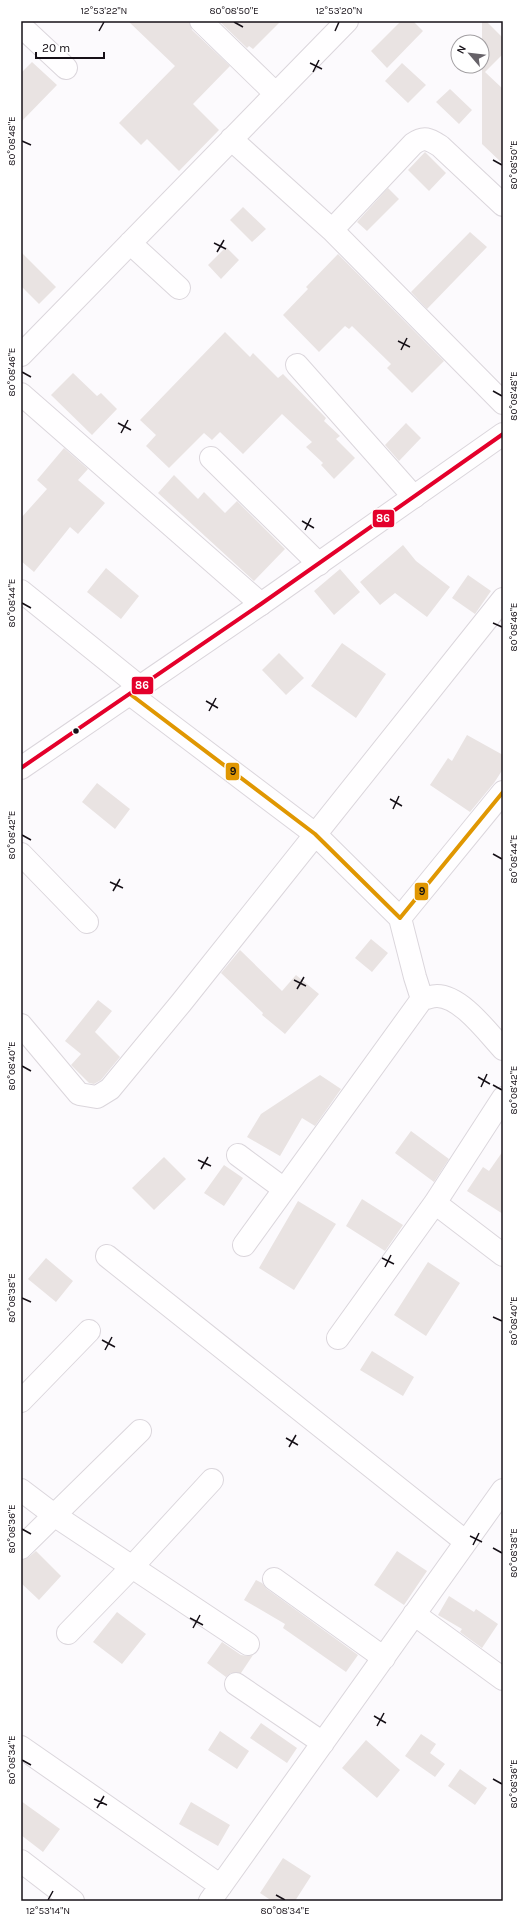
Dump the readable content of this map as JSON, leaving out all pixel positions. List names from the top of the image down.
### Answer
{
  "lines": ["transit line 86", "transit line 9"],
  "scale_bar": "20 m",
  "north": "top left",
  "coordinates": [
    "12°53'22\"N",
    "80°08'50\"E",
    "12°53'20\"N",
    "80°08'48\"E",
    "80°08'46\"E",
    "80°08'44\"E",
    "80°08'42\"E",
    "80°08'40\"E",
    "80°08'38\"E",
    "80°08'36\"E",
    "80°08'34\"E",
    "12°53'14\"N"
  ]
}
